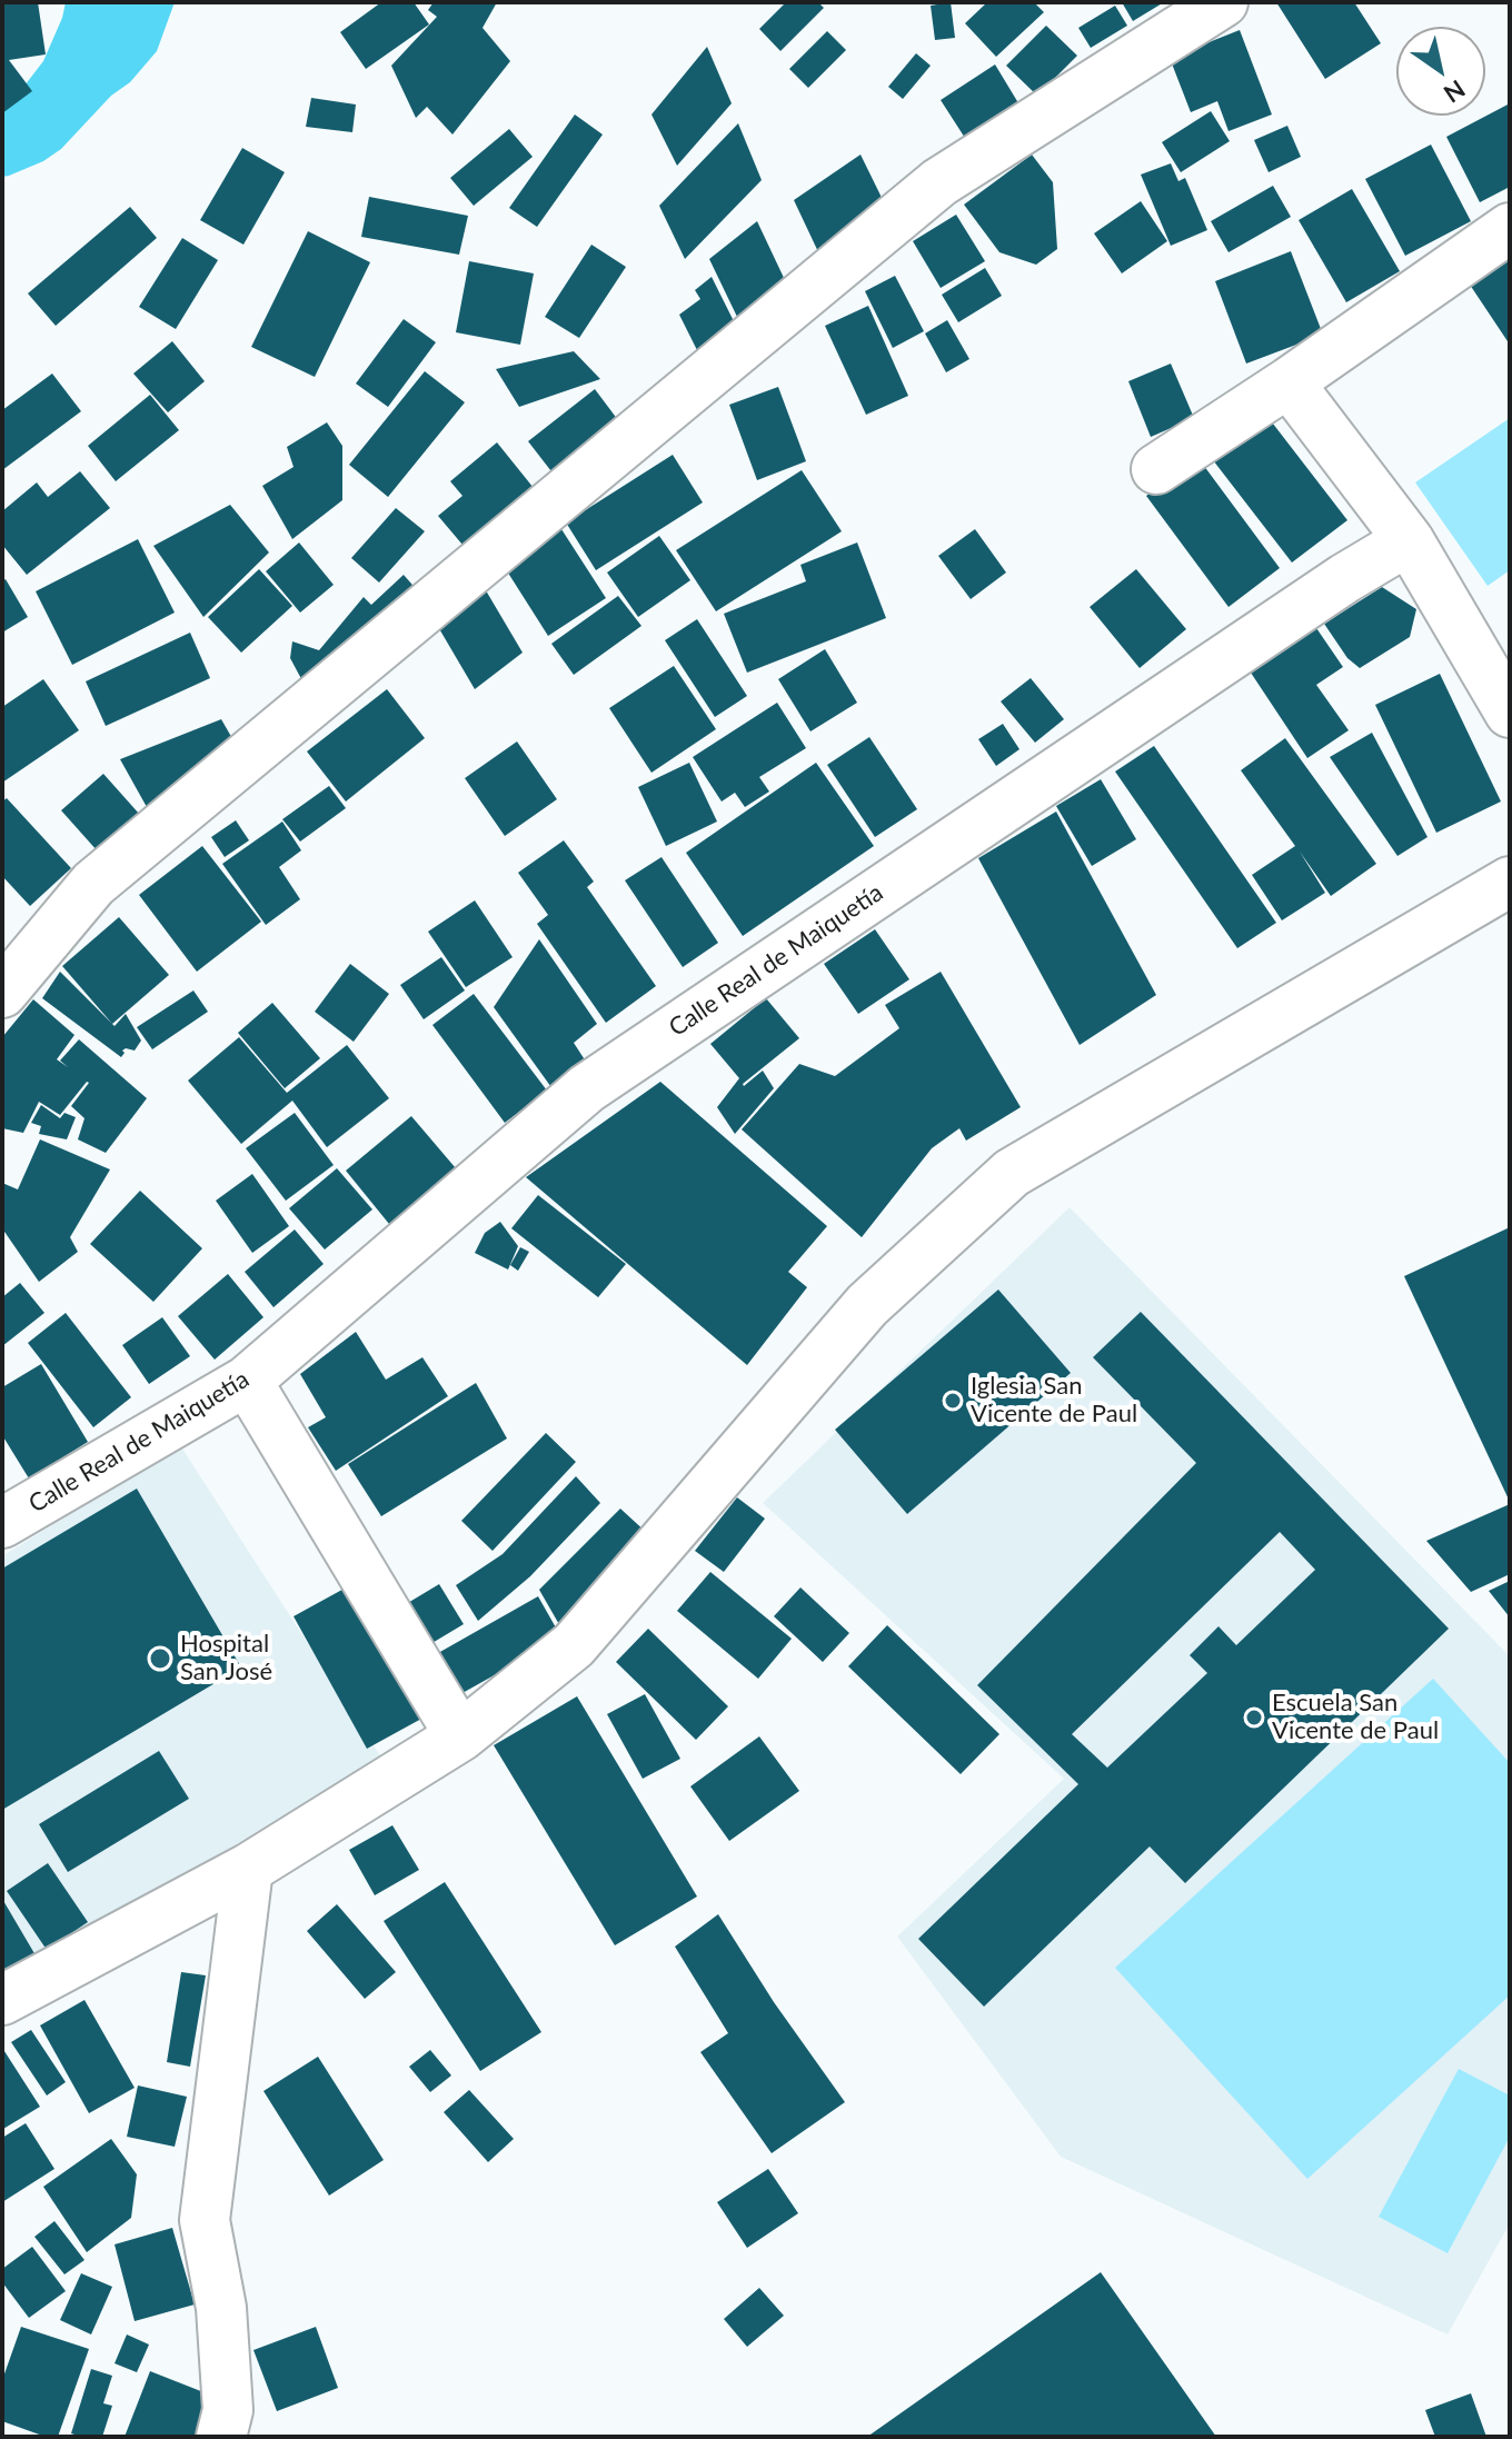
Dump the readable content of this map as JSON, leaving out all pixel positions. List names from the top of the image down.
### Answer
{
  "streets": {
    "street": ["Calle Real de Maiquetía"]
  },
  "places": ["Iglesia San Vicente de Paul", "Hospital San José", "Escuela San Vicente de Paul"],
  "north": "bottom right"
}
